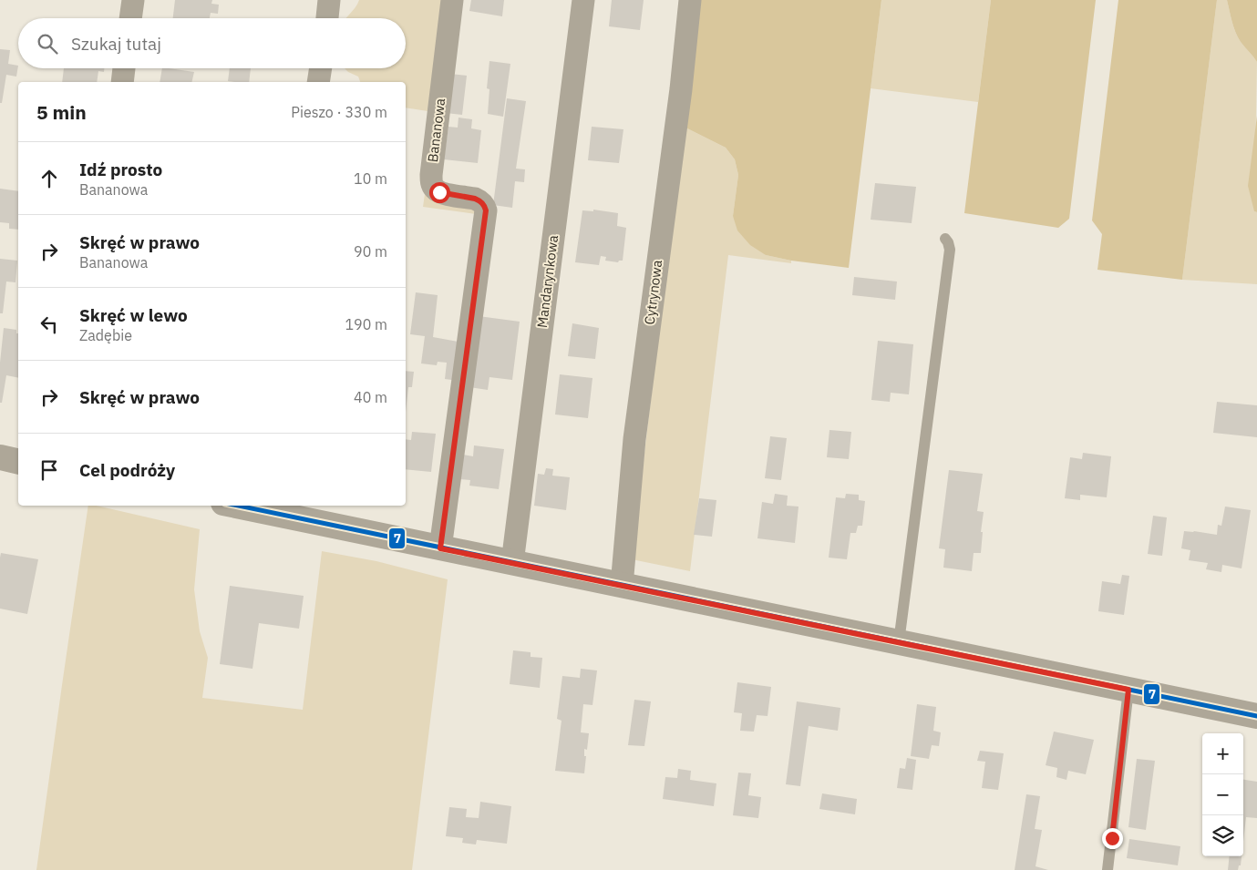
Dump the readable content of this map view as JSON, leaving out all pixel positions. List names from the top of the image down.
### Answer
{
  "streets": {
    "street": ["Bananowa", "Mandarynkowa", "Cytrynowa"]
  },
  "lines": ["transit line 7"],
  "page": {
    "search": "Szukaj tutaj",
    "heading": ["5 min", "Pieszo · 330 m"],
    "list": [
      ["Idź prosto", "Bananowa", "10 m"],
      ["Skręć w prawo", "Bananowa", "90 m"],
      ["Skręć w lewo", "Zadębie", "190 m"],
      ["Skręć w prawo", "40 m"],
      "Cel podróży"
    ],
    "map_buttons": ["+", "−"]
  }
}
